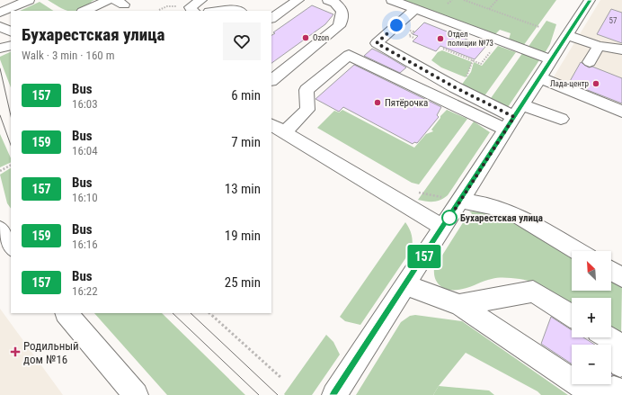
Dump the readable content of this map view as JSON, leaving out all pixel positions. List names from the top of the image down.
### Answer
{
  "places": {
    "other": [
      "Ozon",
      "Отдел полиции №73",
      "Лада-центр",
      "Пятёрочка",
      "Бухарестская улица"
    ],
    "health": ["Родильный дом №16"]
  },
  "lines": ["bus line 157"],
  "house_numbers": ["57"],
  "north": "top left",
  "page": {
    "on_map": "157",
    "heading": ["Бухарестская улица", "Walk · 3 min · 160 m"],
    "list": [
      {
        "mark": "157",
        "name": "Bus",
        "note": "16:03",
        "value": "6 min"
      },
      {
        "mark": "159",
        "name": "Bus",
        "note": "16:04",
        "value": "7 min"
      },
      {
        "mark": "157",
        "name": "Bus",
        "note": "16:10",
        "value": "13 min"
      },
      {
        "mark": "159",
        "name": "Bus",
        "note": "16:16",
        "value": "19 min"
      },
      {
        "mark": "157",
        "name": "Bus",
        "note": "16:22",
        "value": "25 min"
      }
    ],
    "map_buttons": ["+", "−"]
  }
}
